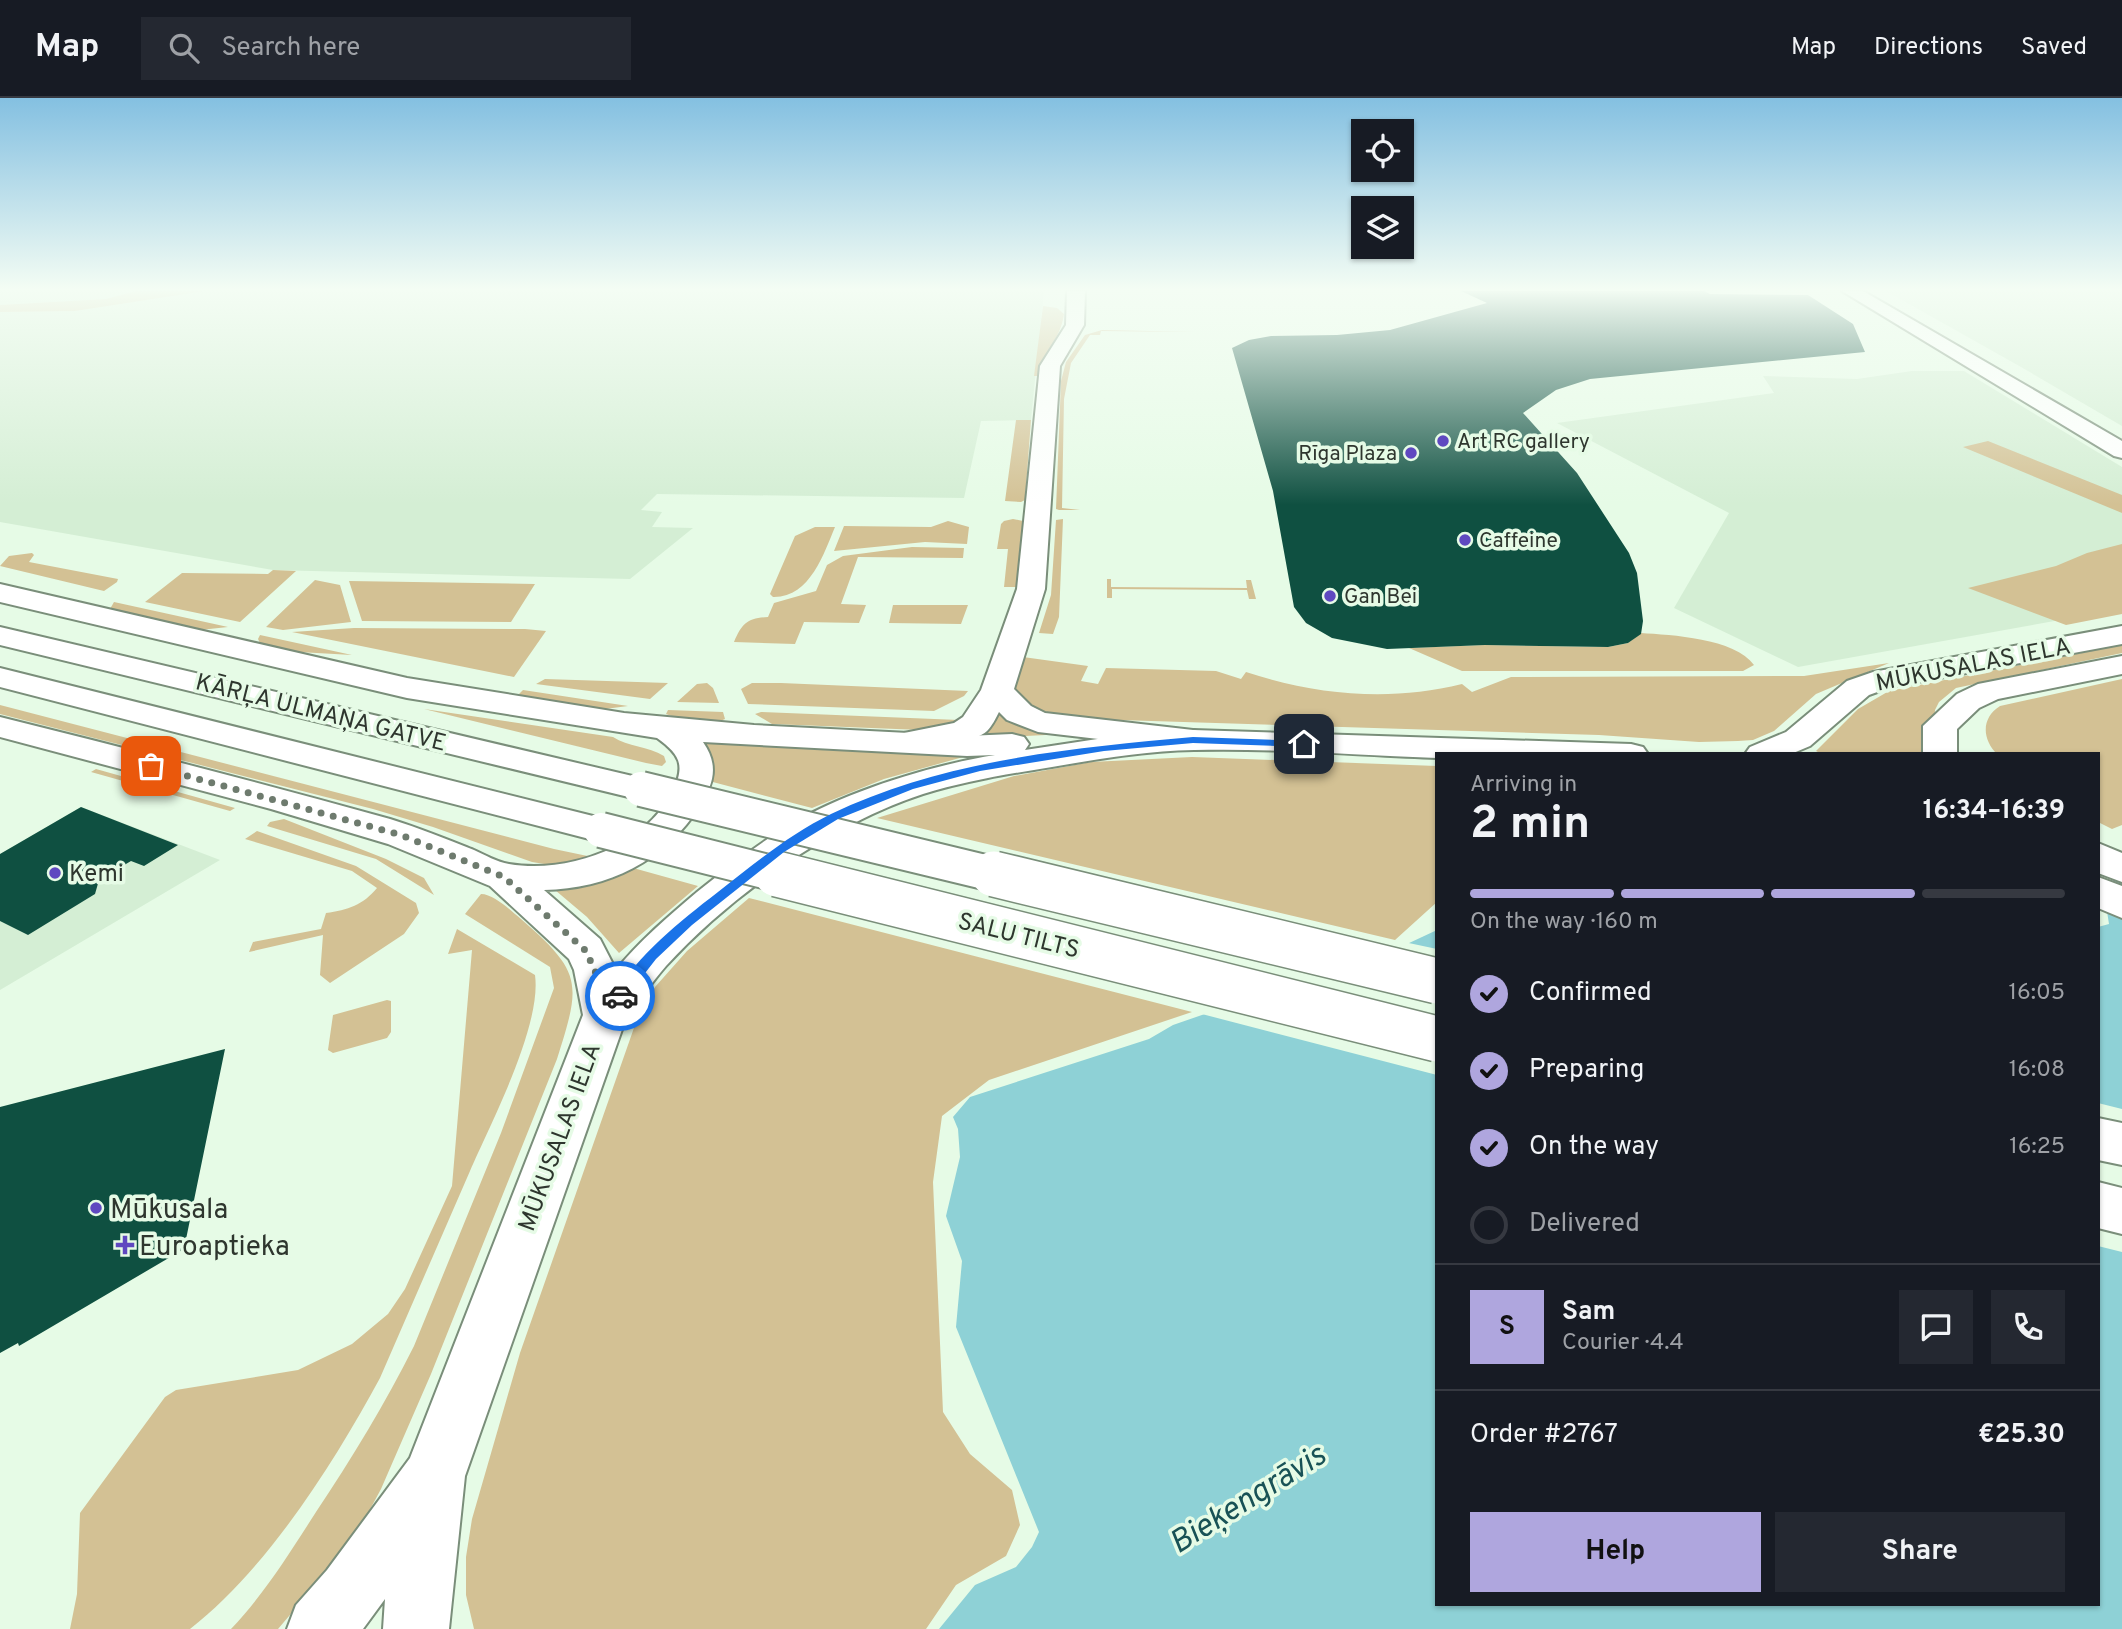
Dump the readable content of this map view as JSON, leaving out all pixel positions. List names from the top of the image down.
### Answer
{
  "streets": {
    "main road": ["MŪKUSALAS IELA", "KĀRĻA ULMAŅA GATVE", "SALU TILTS"]
  },
  "crossings": [
    ["KĀRĻA ULMAŅA GATVE", "SALU TILTS"]
  ],
  "water": ["Bieķengrāvis"],
  "places": {
    "other": [
      "Art RC gallery",
      "Rīga Plaza",
      "Caffeine",
      "Gan Bei",
      "Kemi",
      "Mūkusala"
    ],
    "health": ["Euroaptieka"]
  },
  "page": {
    "header": "Map",
    "search": "Search here",
    "nav": ["Map", "Directions", "Saved"],
    "heading": ["2 min", "Arriving in", "16:34–16:39"],
    "panel": [
      "Sam",
      "Courier · 4.4",
      "Order #2767",
      "€25.30"
    ],
    "bar": "On the way · 160 m",
    "list": [
      ["Confirmed", "16:05"],
      ["Preparing", "16:08"],
      ["On the way", "16:25"],
      "Delivered"
    ],
    "round": "S",
    "buttons": ["Help", "Share"]
  }
}
